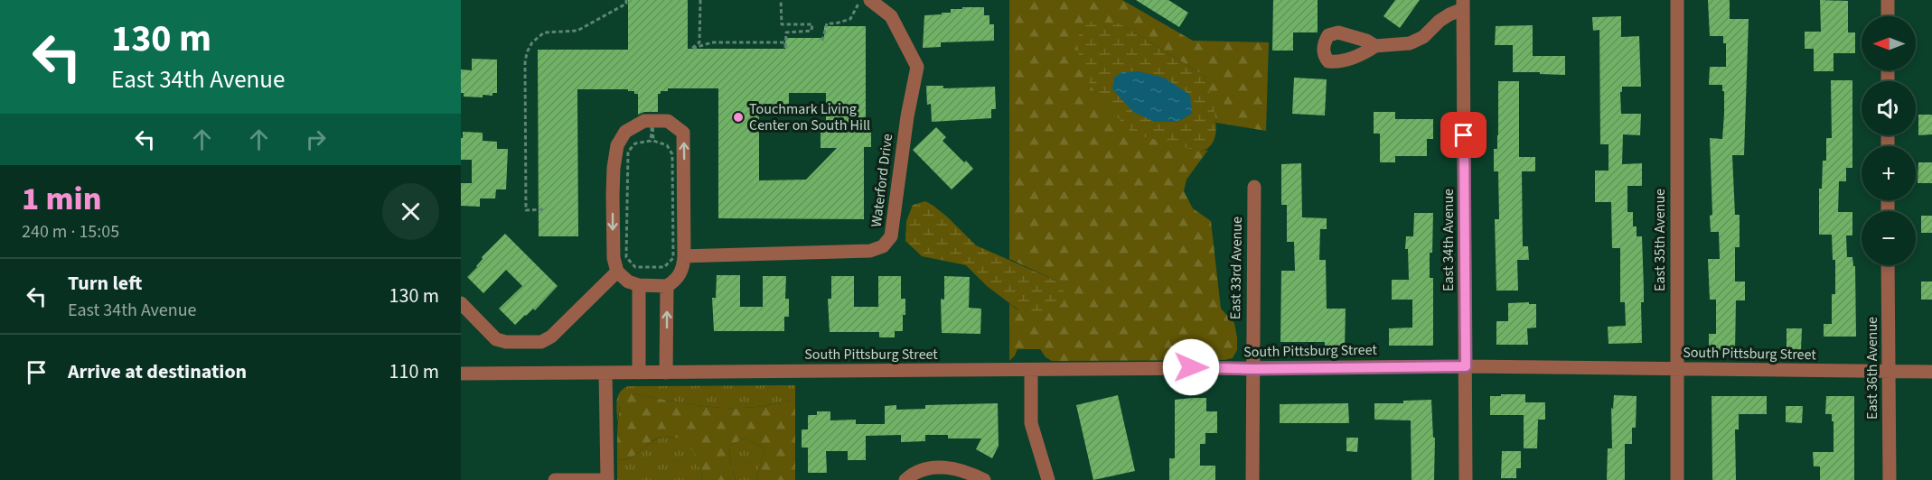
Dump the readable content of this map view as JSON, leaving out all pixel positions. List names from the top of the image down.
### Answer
{
  "streets": {
    "street": [
      "Waterford Drive",
      "East 34th Avenue",
      "East 35th Avenue",
      "East 33rd Avenue",
      "South Pittsburg Street",
      "East 36th Avenue"
    ]
  },
  "crossings": [
    ["East 34th Avenue", "South Pittsburg Street"],
    ["East 35th Avenue", "South Pittsburg Street"],
    ["East 33rd Avenue", "South Pittsburg Street"],
    ["South Pittsburg Street", "East 36th Avenue"]
  ],
  "places": ["Touchmark Living Center on South Hill"],
  "north": "left",
  "page": {
    "turn": ["130 m", "East 34th Avenue"],
    "map_buttons": ["+", "−"],
    "heading": ["1 min", "240 m · 15:05"],
    "list": [
      {
        "name": "Turn left",
        "note": "East 34th Avenue",
        "value": "130 m"
      },
      {
        "name": "Arrive at destination",
        "value": "110 m"
      }
    ]
  }
}
